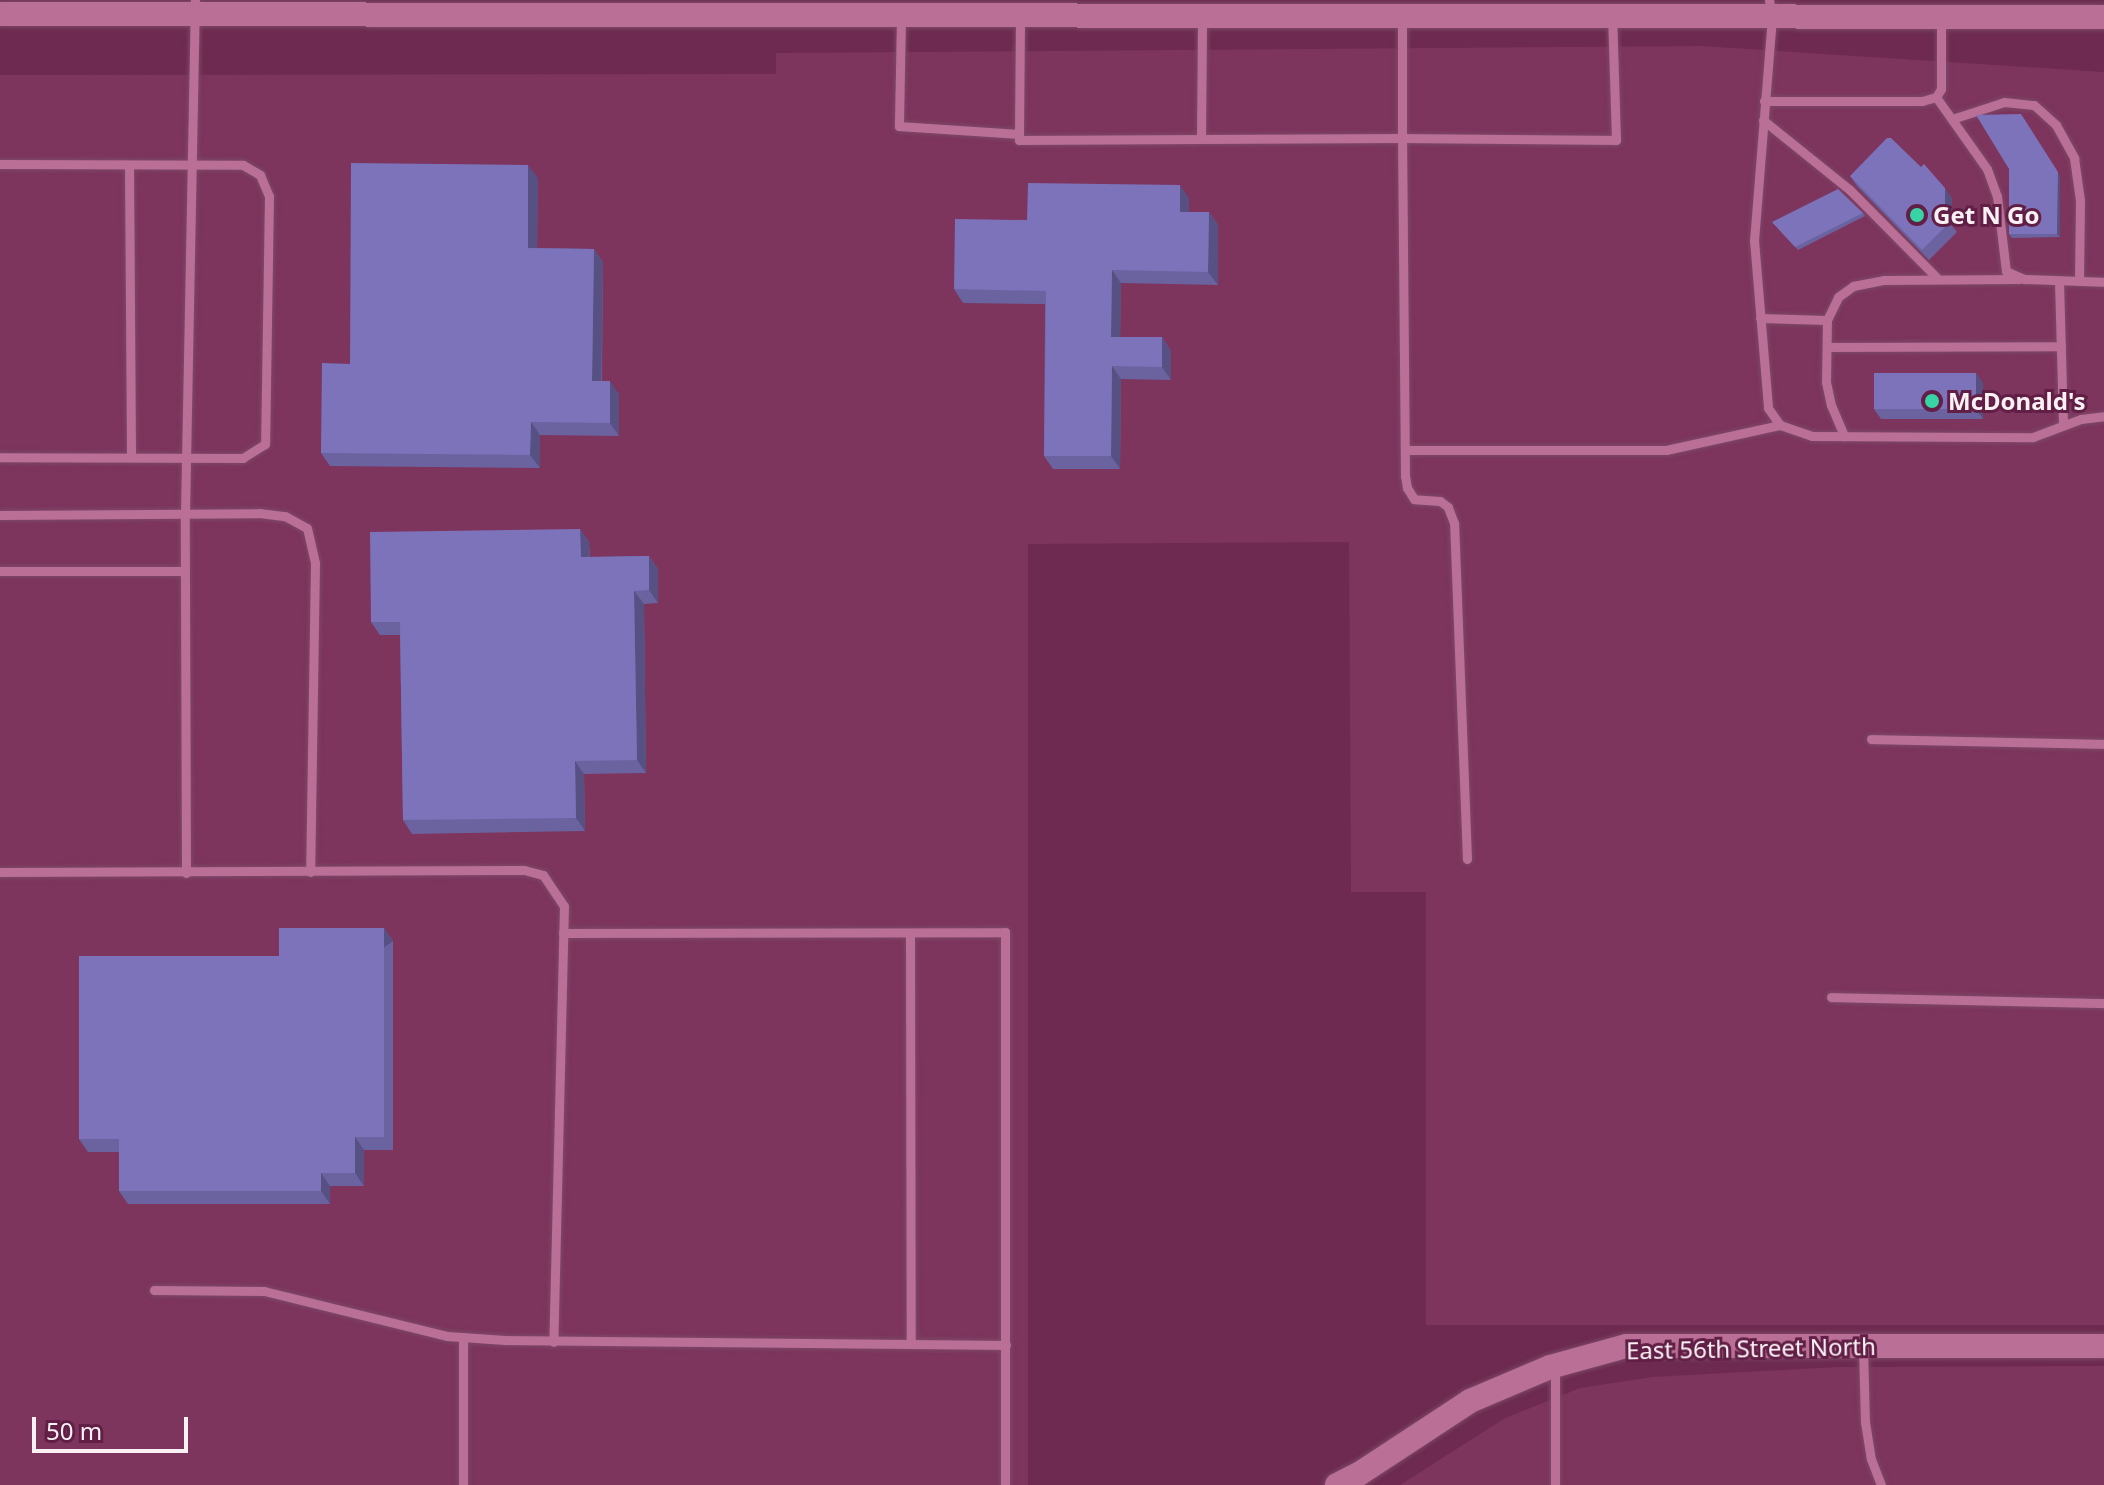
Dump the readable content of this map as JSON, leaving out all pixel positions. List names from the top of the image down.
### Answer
{
  "streets": {
    "main road": ["East 56th Street North"]
  },
  "places": ["Get N Go", "McDonald's"],
  "scale_bar": "50 m"
}
